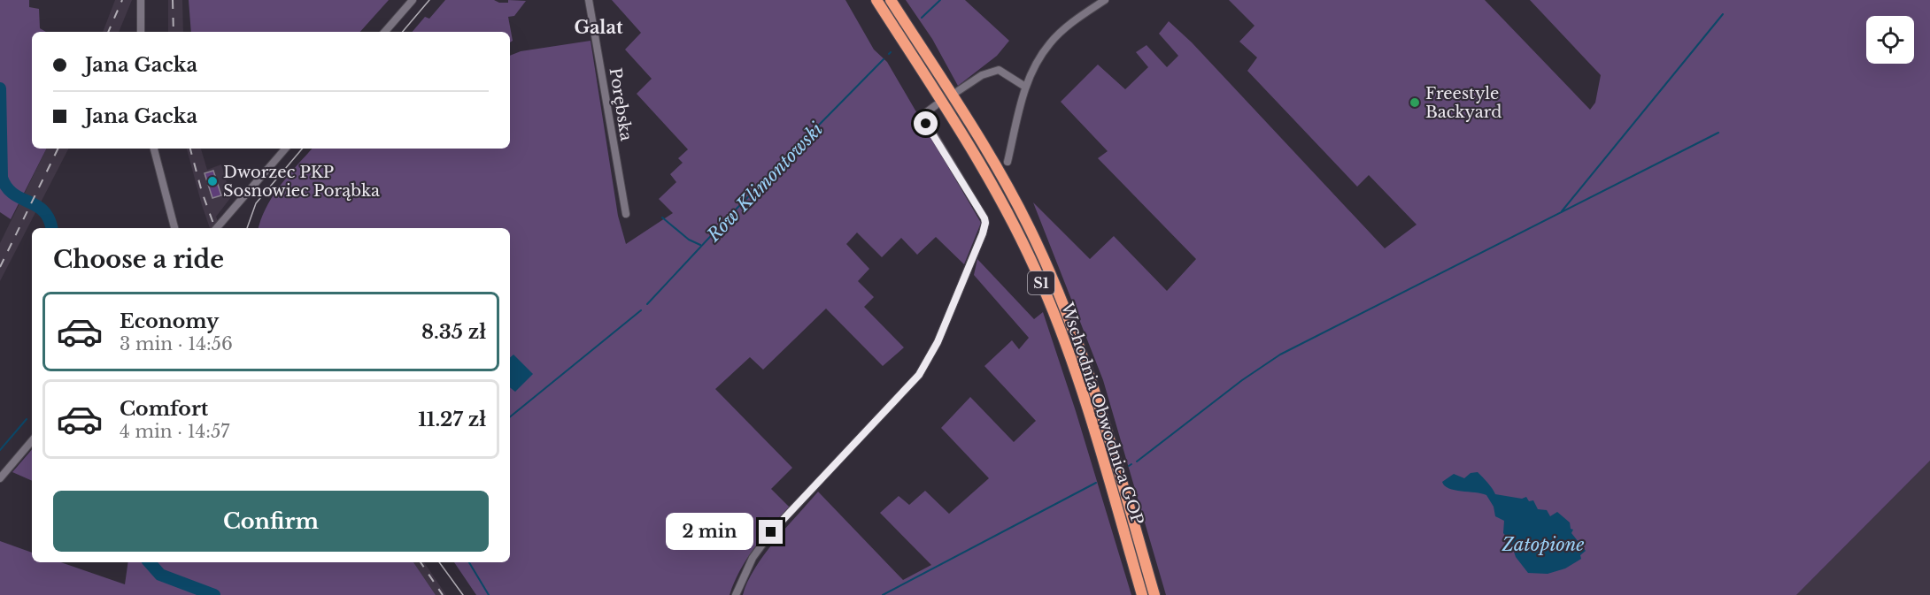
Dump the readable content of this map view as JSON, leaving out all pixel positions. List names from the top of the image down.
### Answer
{
  "streets": {
    "highway": ["S1", "Wschodnia Obwodnica GOP"],
    "street": ["Porębska"]
  },
  "districts": ["Galat"],
  "water": ["Rów Klimontowski", "Zatopione"],
  "places": ["Freestyle Backyard", "Dworzec PKP Sosnowiec Porąbka"],
  "page": {
    "banner": ["Jana Gacka", "Jana Gacka"],
    "heading": "Choose a ride",
    "list": [
      {
        "name": "Economy",
        "note": "3 min · 14:56",
        "value": "8.35 zł"
      },
      {
        "name": "Comfort",
        "note": "4 min · 14:57",
        "value": "11.27 zł"
      }
    ],
    "buttons": "Confirm",
    "bubble": "2 min"
  }
}
